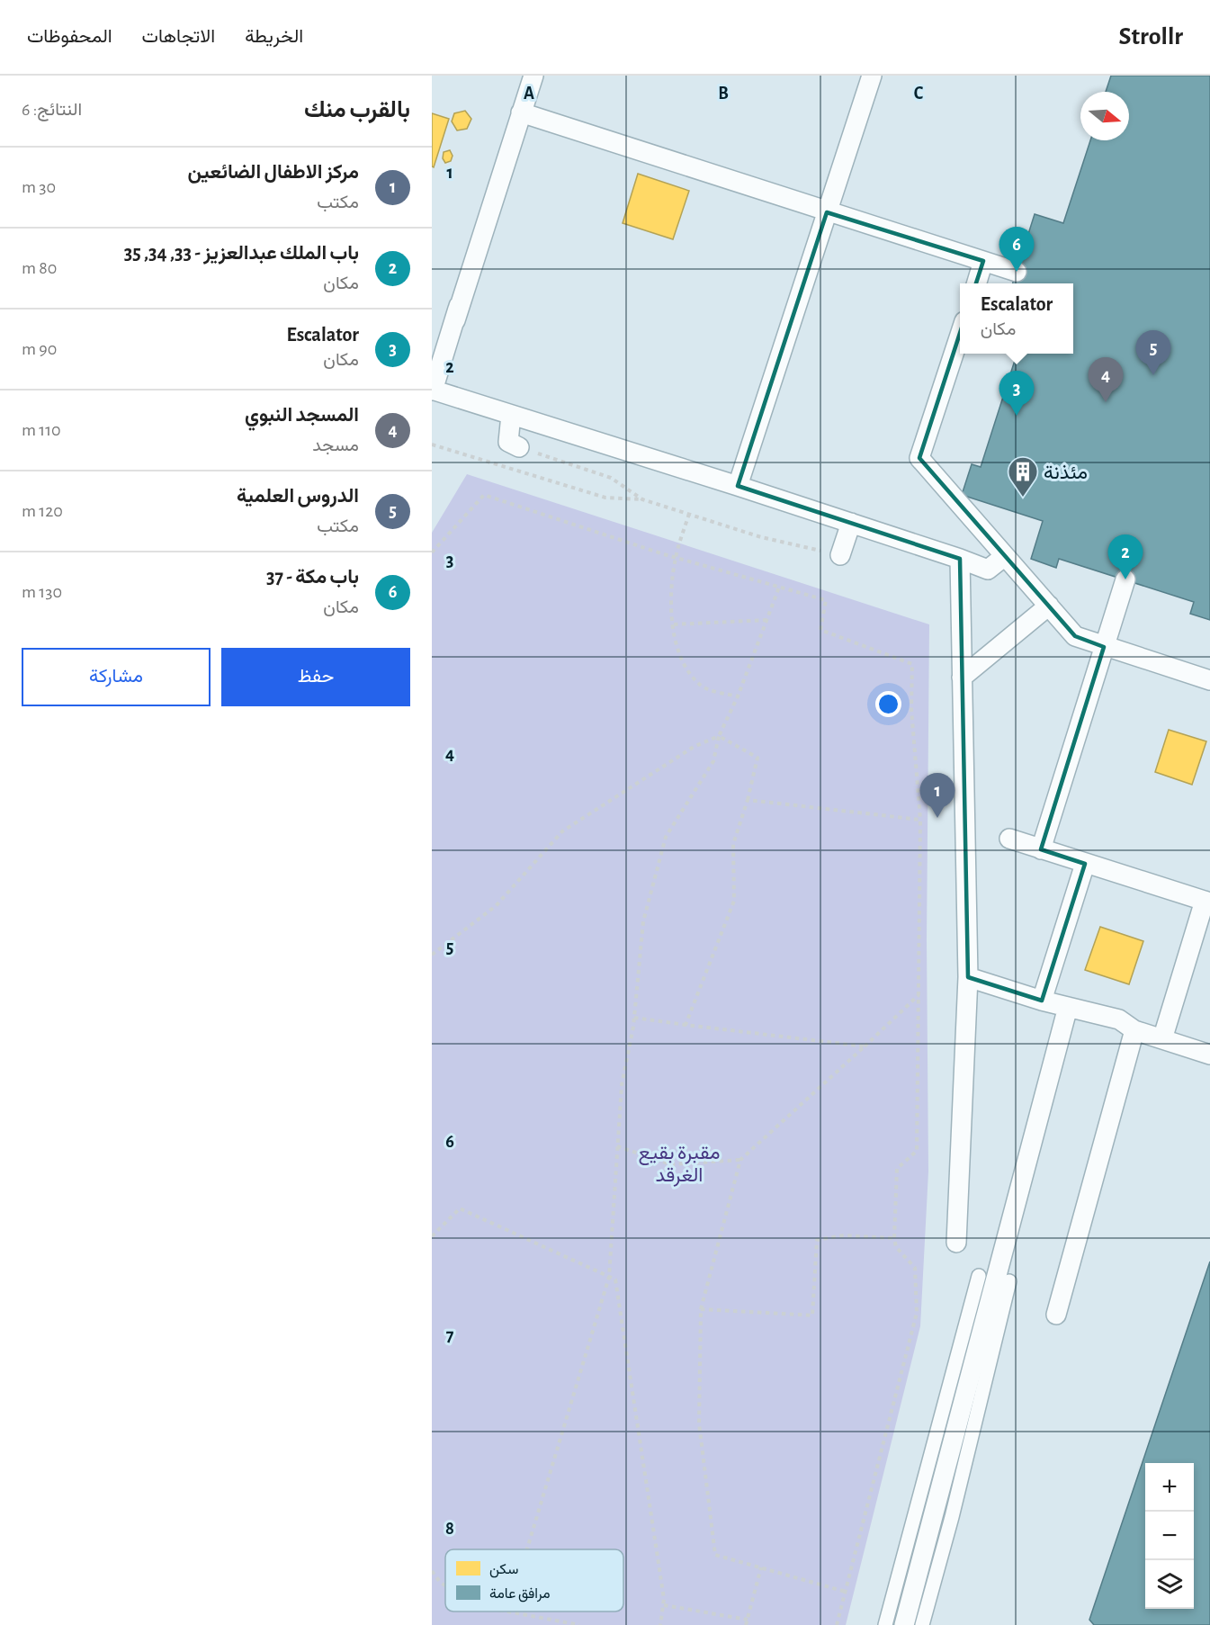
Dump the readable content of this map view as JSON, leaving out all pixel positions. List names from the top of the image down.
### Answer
{
  "parks": ["مقبرة بقيع الغرقد"],
  "places": {
    "building": ["مئذنة"]
  },
  "legend": ["سكن", "مرافق عامة"],
  "north": "right",
  "page": {
    "header": "Strollr",
    "nav": ["الخريطة", "الاتجاهات", "المحفوظات"],
    "heading": ["بالقرب منك", "النتائج: 6"],
    "list": [
      {
        "mark": "1",
        "name": "مركز الاطفال الضائعين",
        "note": "مكتب",
        "value": "30 m"
      },
      {
        "mark": "2",
        "name": "باب الملك عبدالعزيز - 33, 34, 35",
        "note": "مكان",
        "value": "80 m"
      },
      {
        "mark": "3",
        "name": "Escalator",
        "note": "مكان",
        "value": "90 m"
      },
      {
        "mark": "4",
        "name": "المسجد النبوي",
        "note": "مسجد",
        "value": "110 m"
      },
      {
        "mark": "5",
        "name": "الدروس العلمية",
        "note": "مكتب",
        "value": "120 m"
      },
      {
        "mark": "6",
        "name": "باب مكة - 37",
        "note": "مكان",
        "value": "130 m"
      }
    ],
    "pins": [
      "6",
      "5",
      "4",
      "3",
      "2",
      "1"
    ],
    "popup": ["Escalator", "مكان"],
    "buttons": ["حفظ", "مشاركة"],
    "map_buttons": ["+", "−"]
  },
  "grid": {
    "columns": ["A", "B", "C"],
    "rows": [
      "1",
      "2",
      "3",
      "4",
      "5",
      "6",
      "7",
      "8"
    ]
  }
}
